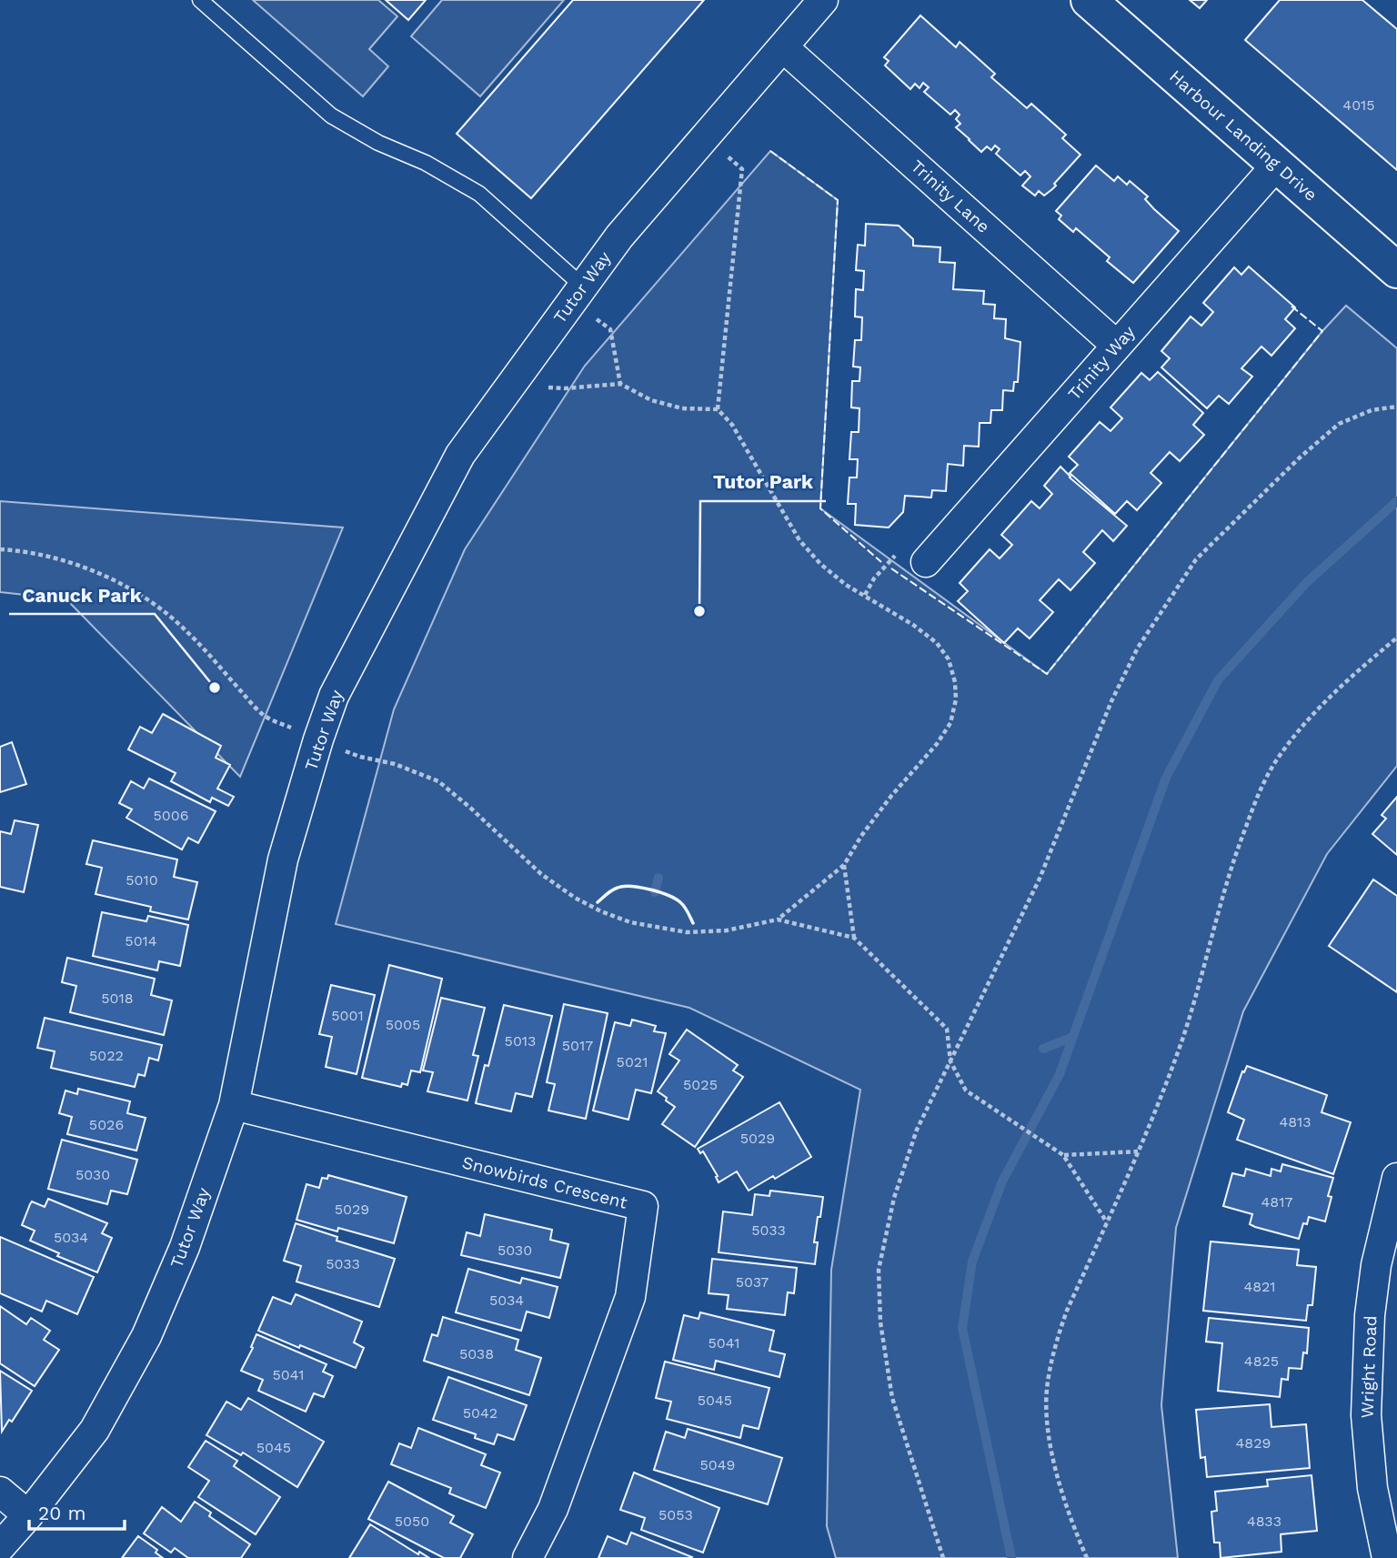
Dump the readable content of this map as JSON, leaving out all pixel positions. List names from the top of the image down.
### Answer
{
  "streets": {
    "street": [
      "Harbour Landing Drive",
      "Trinity Lane",
      "Tutor Way",
      "Trinity Way",
      "Snowbirds Crescent",
      "Wright Road"
    ]
  },
  "crossings": [
    ["Harbour Landing Drive", "Trinity Way"],
    ["Trinity Lane", "Tutor Way"],
    ["Trinity Lane", "Trinity Way"],
    ["Tutor Way", "Snowbirds Crescent"]
  ],
  "places": ["Tutor Park", "Canuck Park"],
  "house_numbers": [
    "4015",
    "5006",
    "5010",
    "5014",
    "5018",
    "5001",
    "5005",
    "5013",
    "5017",
    "5022",
    "5021",
    "5025",
    "4813",
    "5026",
    "5029",
    "5030",
    "4817",
    "5029",
    "5033",
    "5034",
    "5030",
    "5033",
    "5037",
    "4821",
    "5034",
    "5041",
    "5038",
    "4825",
    "5041",
    "5045",
    "5042",
    "4829",
    "5045",
    "5049",
    "5053",
    "5050",
    "4833"
  ],
  "scale_bar": "20 m"
}
